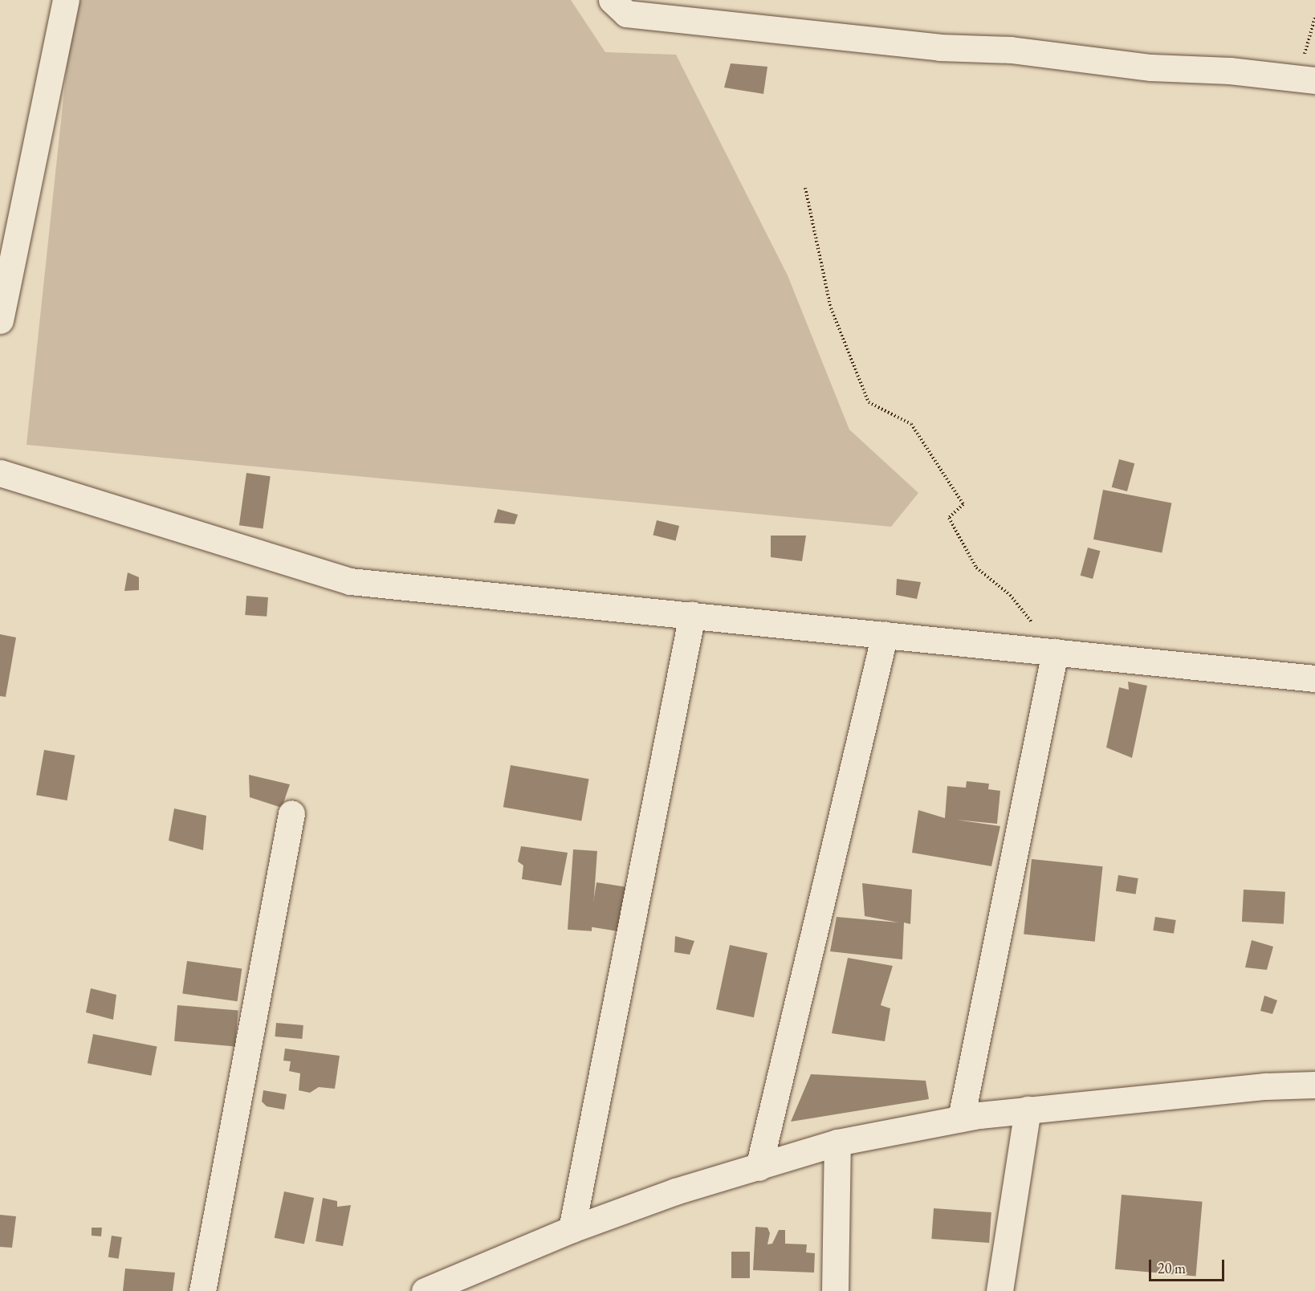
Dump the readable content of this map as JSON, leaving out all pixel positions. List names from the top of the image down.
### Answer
{
  "scale_bar": "20 m"
}
